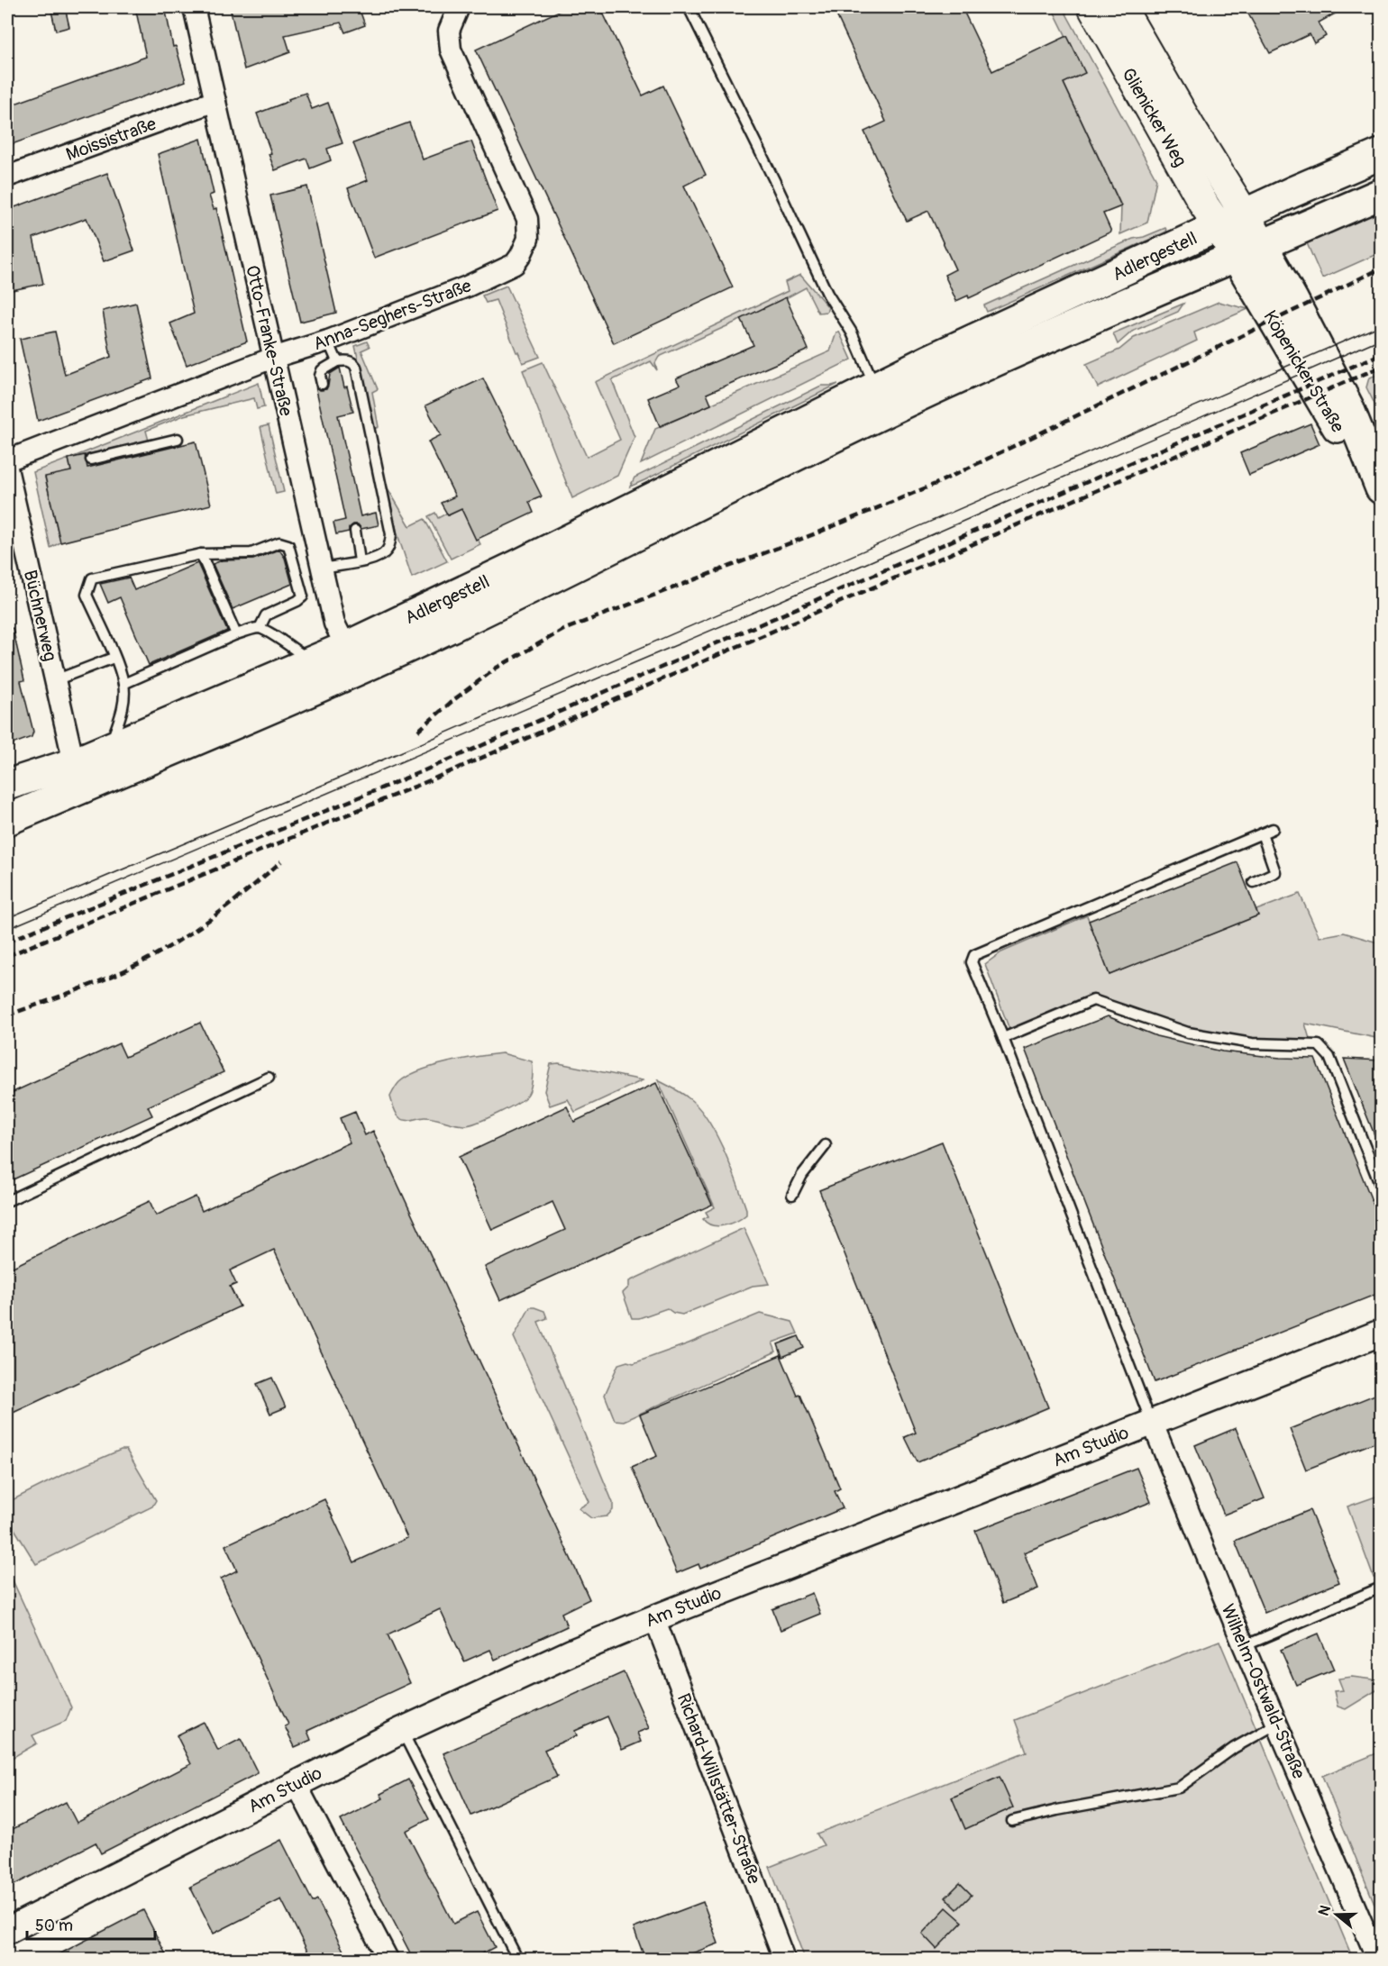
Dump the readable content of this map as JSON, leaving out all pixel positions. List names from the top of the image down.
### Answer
{
  "streets": {
    "main road": ["Glienicker Weg", "Adlergestell", "Köpenicker Straße"],
    "street": [
      "Moissistraße",
      "Anna-Seghers-Straße",
      "Otto-Franke-Straße",
      "Büchnerweg",
      "Am Studio",
      "Wilhelm-Ostwald-Straße",
      "Richard-Willstätter-Straße"
    ]
  },
  "crossings": [
    ["Glienicker Weg", "Adlergestell"],
    ["Glienicker Weg", "Köpenicker Straße"],
    ["Moissistraße", "Otto-Franke-Straße"],
    ["Adlergestell", "Otto-Franke-Straße"],
    ["Adlergestell", "Köpenicker Straße"],
    ["Adlergestell", "Büchnerweg"],
    ["Anna-Seghers-Straße", "Otto-Franke-Straße"],
    ["Am Studio", "Wilhelm-Ostwald-Straße"],
    ["Am Studio", "Richard-Willstätter-Straße"]
  ],
  "scale_bar": "50 m",
  "north": "left"
}
